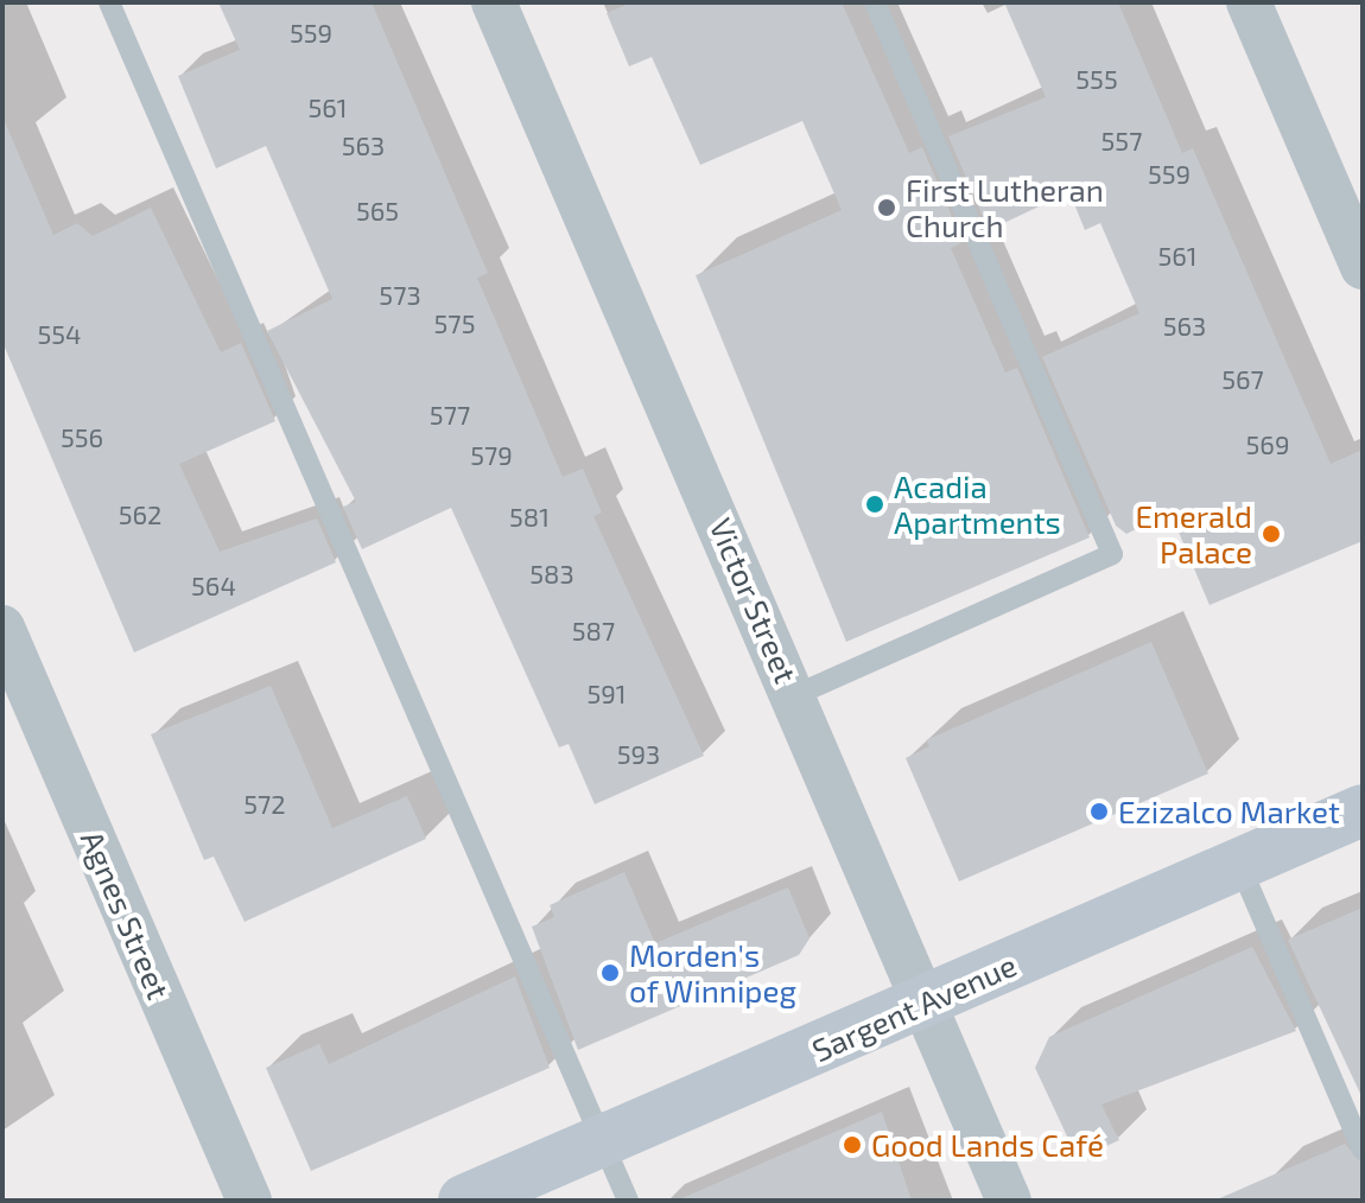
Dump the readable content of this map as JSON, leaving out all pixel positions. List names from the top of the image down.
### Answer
{
  "streets": {
    "main road": ["Sargent Avenue"],
    "street": ["Victor Street", "Agnes Street"]
  },
  "crossings": [
    ["Victor Street", "Sargent Avenue"]
  ],
  "places": [
    "First Lutheran Church",
    "Acadia Apartments",
    "Emerald Palace",
    "Ezizalco Market",
    "Morden's of Winnipeg",
    "Good Lands Café"
  ],
  "house_numbers": [
    "559",
    "555",
    "561",
    "557",
    "563",
    "559",
    "565",
    "561",
    "573",
    "575",
    "563",
    "554",
    "567",
    "577",
    "556",
    "569",
    "579",
    "562",
    "581",
    "583",
    "564",
    "587",
    "591",
    "593",
    "572"
  ]
}
